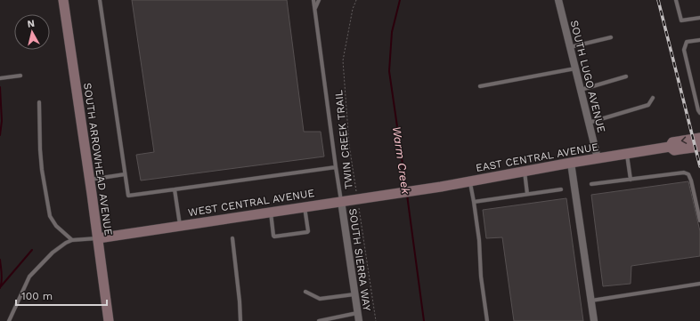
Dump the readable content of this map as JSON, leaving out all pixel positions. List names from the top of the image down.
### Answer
{
  "streets": {
    "street": [
      "SOUTH LUGO AVENUE",
      "EAST CENTRAL AVENUE",
      "SOUTH ARROWHEAD AVENUE",
      "WEST CENTRAL AVENUE",
      "SOUTH SIERRA WAY"
    ],
    "path": ["TWIN CREEK TRAIL"]
  },
  "crossings": [
    ["SOUTH LUGO AVENUE", "EAST CENTRAL AVENUE"],
    ["TWIN CREEK TRAIL", "WEST CENTRAL AVENUE"],
    ["EAST CENTRAL AVENUE", "WEST CENTRAL AVENUE"],
    ["SOUTH ARROWHEAD AVENUE", "WEST CENTRAL AVENUE"],
    ["WEST CENTRAL AVENUE", "SOUTH SIERRA WAY"]
  ],
  "water": ["Warm Creek"],
  "scale_bar": "100 m",
  "north": "top"
}
